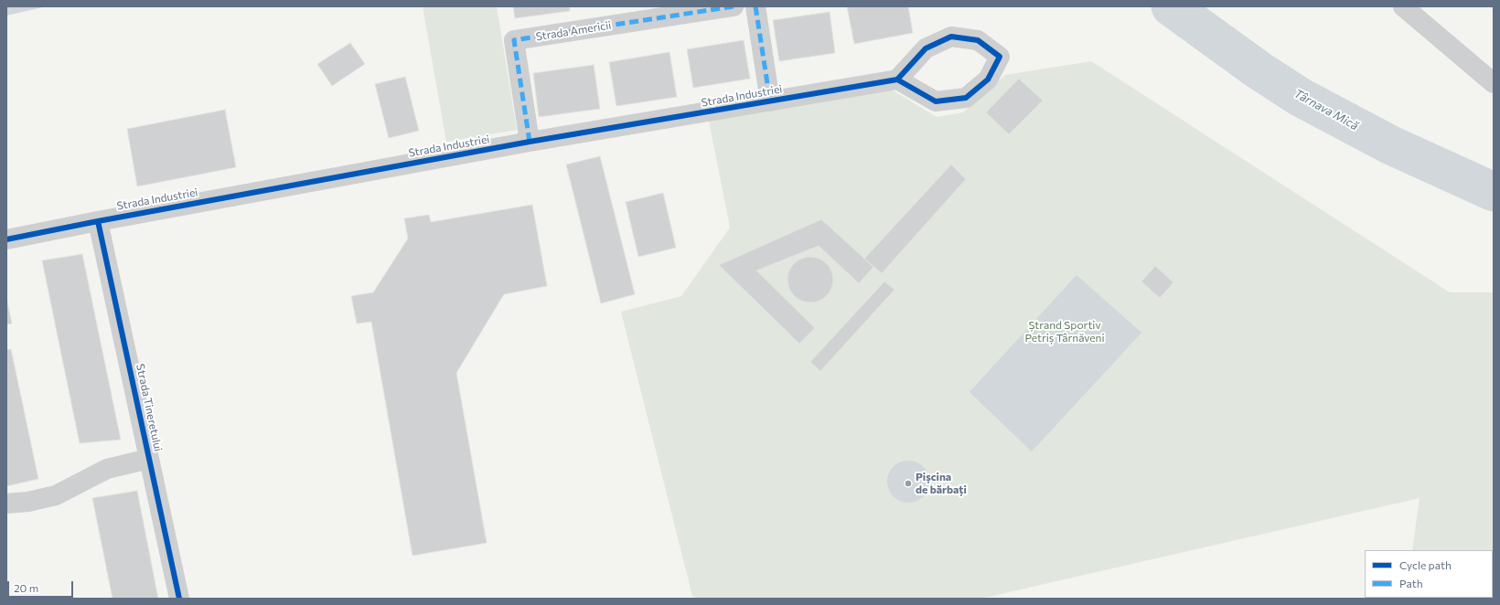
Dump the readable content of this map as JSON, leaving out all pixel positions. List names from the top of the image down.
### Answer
{
  "streets": {
    "street": ["Strada Americii", "Strada Industriei", "Strada Tineretului"]
  },
  "crossings": [
    ["Strada Americii", "Strada Industriei"],
    ["Strada Industriei", "Strada Tineretului"]
  ],
  "water": ["Târnava Mică"],
  "parks": ["Ștrand Sportiv Petriș Târnăveni"],
  "places": ["Pișcina de bărbați"],
  "legend": ["Cycle path", "Path"],
  "scale_bar": "20 m"
}
